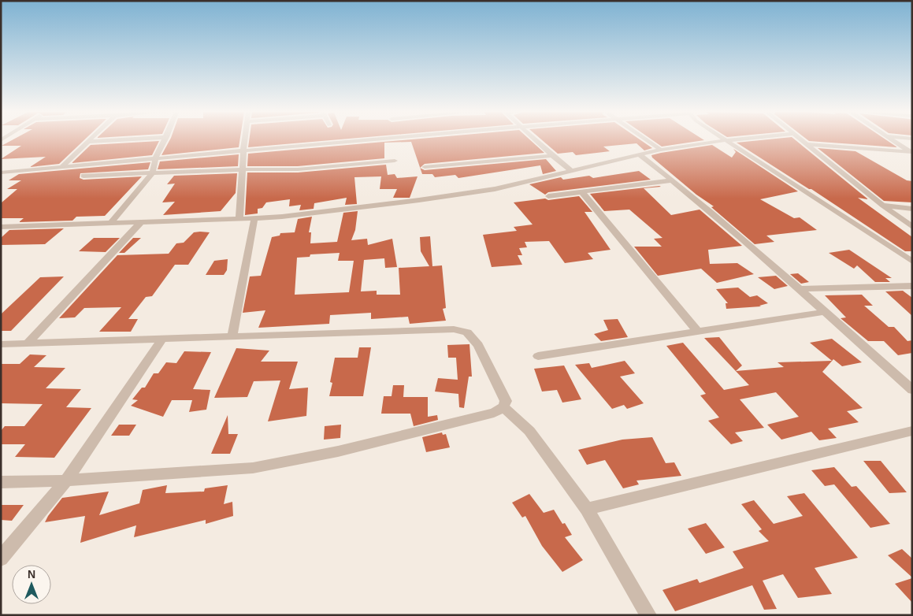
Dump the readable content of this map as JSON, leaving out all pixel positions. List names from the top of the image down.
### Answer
{
  "north": "top"
}
